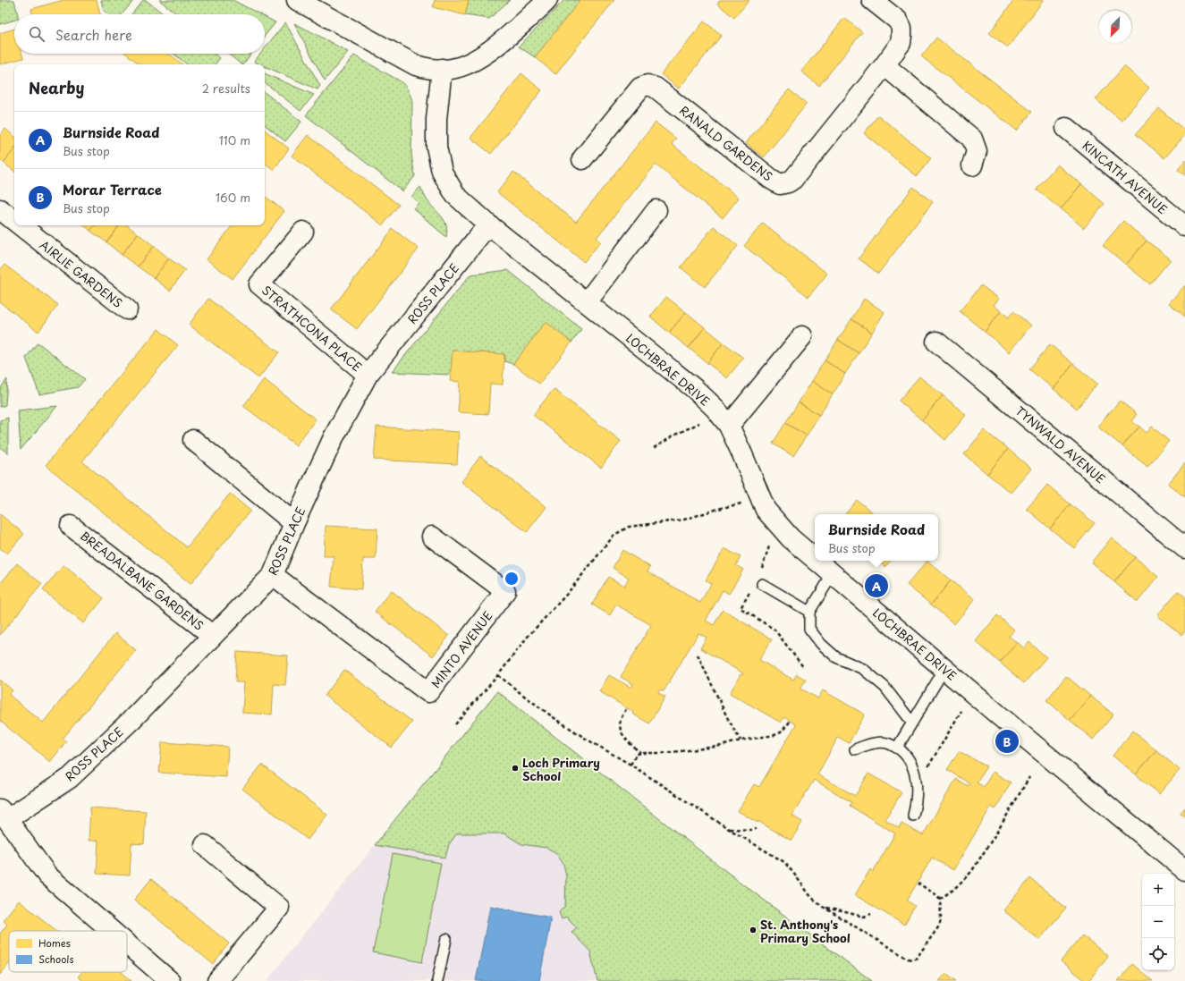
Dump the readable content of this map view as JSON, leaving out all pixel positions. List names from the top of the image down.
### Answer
{
  "streets": {
    "street": [
      "RANALD GARDENS",
      "KINCATH AVENUE",
      "AIRLIE GARDENS",
      "ROSS PLACE",
      "STRATHCONA PLACE",
      "LOCHBRAE DRIVE",
      "TYNWALD AVENUE",
      "BREADALBANE GARDENS",
      "MINTO AVENUE"
    ]
  },
  "crossings": [
    ["ROSS PLACE", "STRATHCONA PLACE"],
    ["ROSS PLACE", "LOCHBRAE DRIVE"],
    ["ROSS PLACE", "BREADALBANE GARDENS"],
    ["ROSS PLACE", "MINTO AVENUE"]
  ],
  "places": ["Loch Primary School", "St. Anthony's Primary School"],
  "legend": ["Homes", "Schools"],
  "north": "bottom left",
  "page": {
    "search": "Search here",
    "heading": ["Nearby", "2 results"],
    "list": [
      {
        "mark": "A",
        "name": "Burnside Road",
        "note": "Bus stop",
        "value": "110 m"
      },
      {
        "mark": "B",
        "name": "Morar Terrace",
        "note": "Bus stop",
        "value": "160 m"
      }
    ],
    "popup": ["Burnside Road", "Bus stop"],
    "pins": ["A", "B"],
    "map_buttons": ["+", "−"]
  }
}
